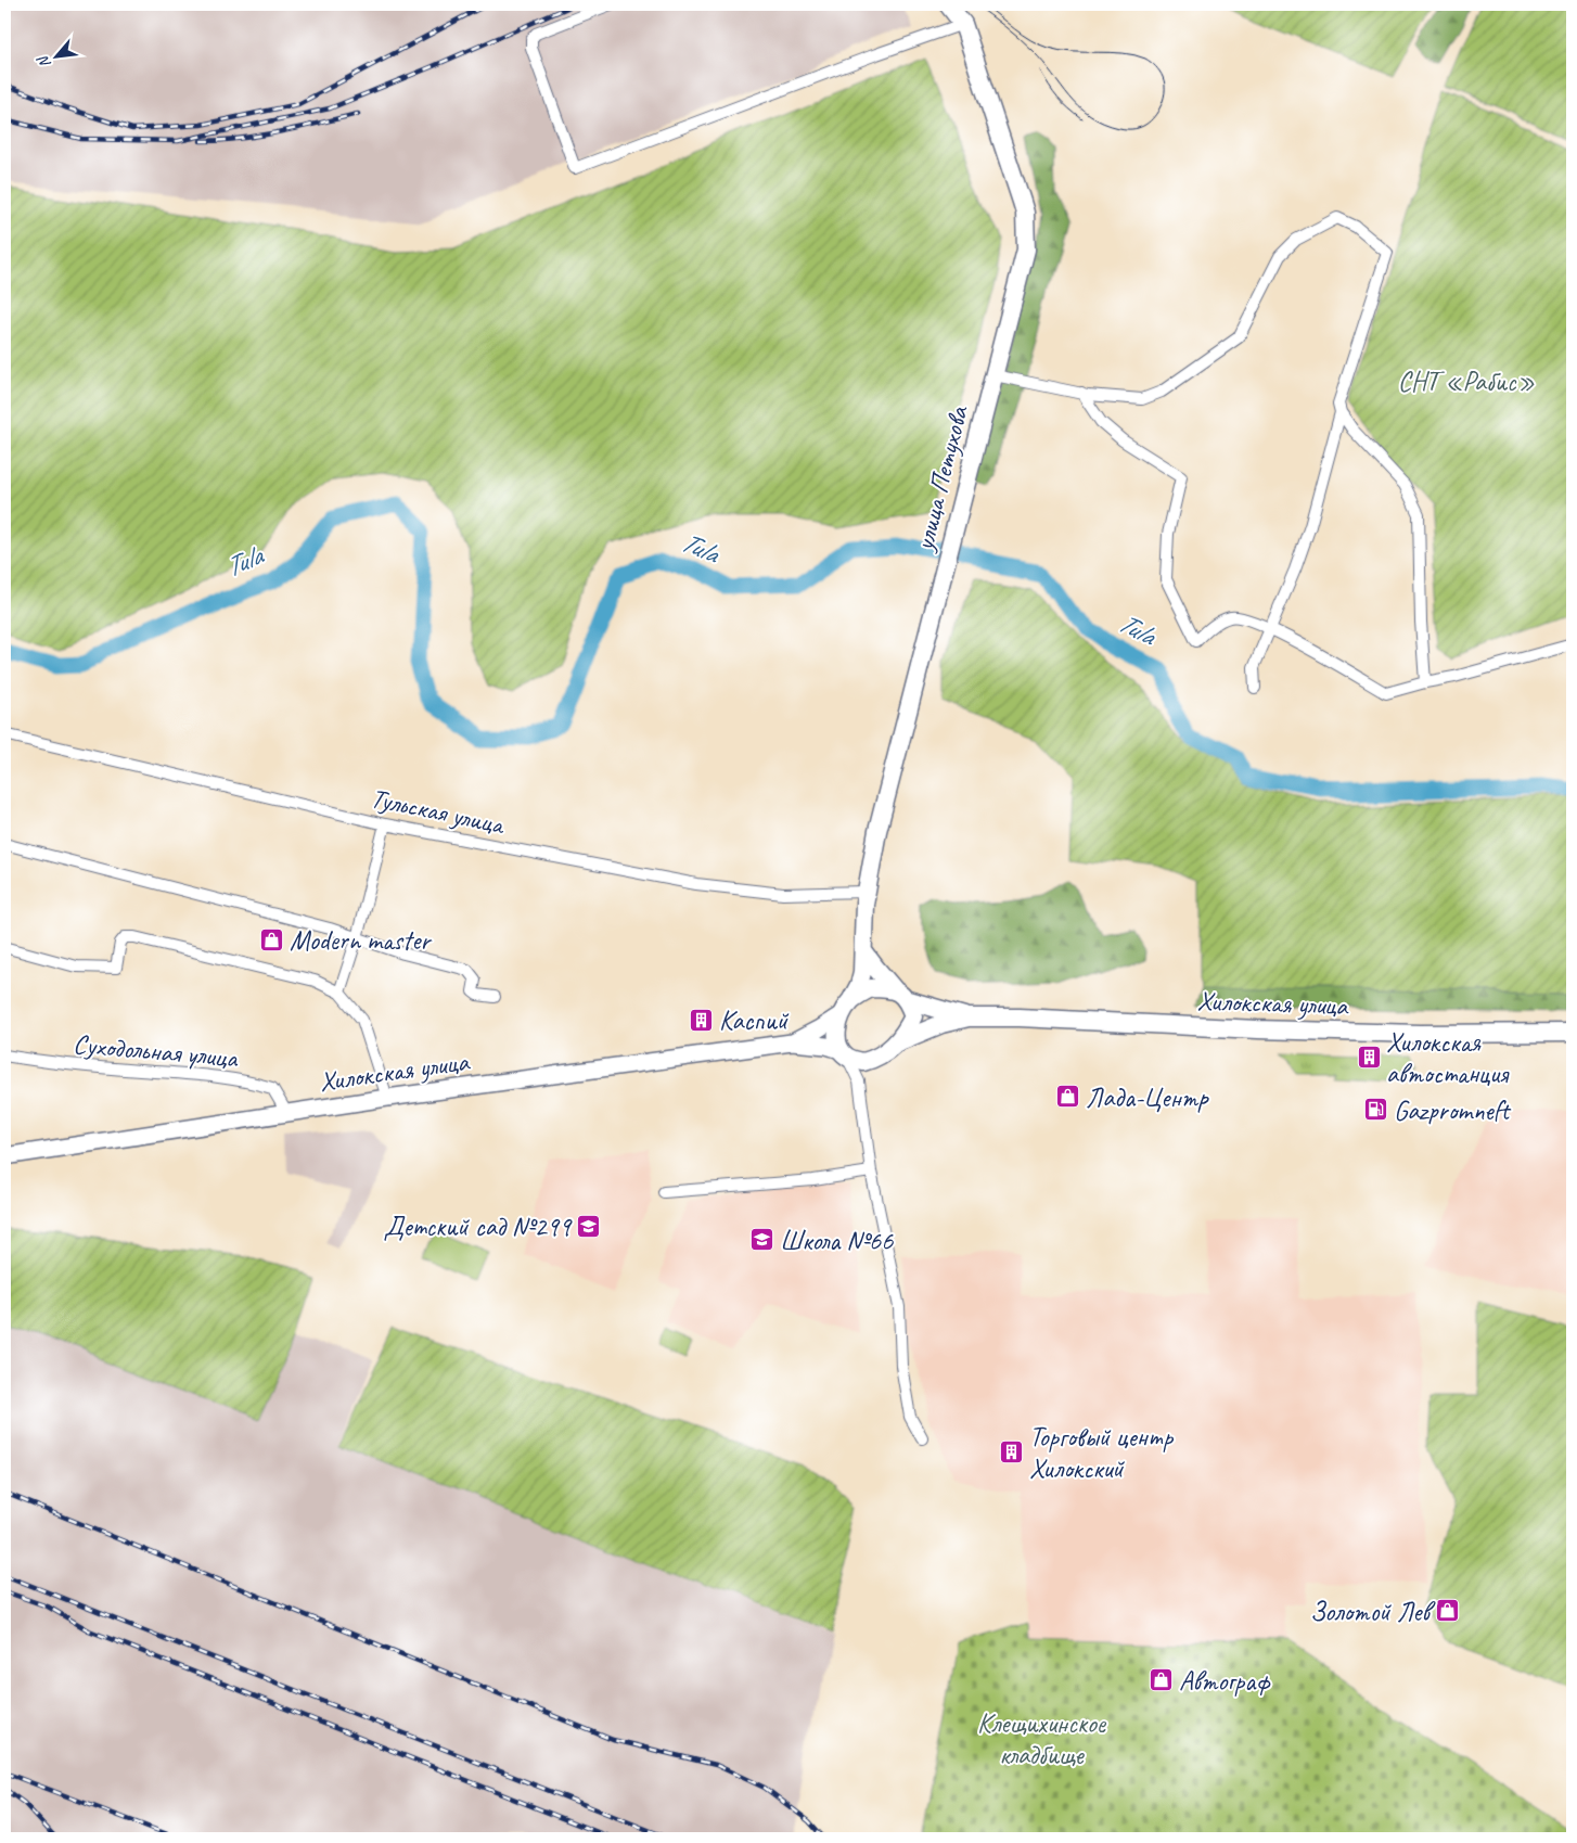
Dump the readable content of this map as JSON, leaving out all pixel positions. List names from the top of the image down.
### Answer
{
  "streets": {
    "highway": ["улица Петухова", "Хилокская улица"],
    "street": ["Тульская улица", "Суходольная улица"]
  },
  "crossings": [
    ["улица Петухова", "Тульская улица"],
    ["Хилокская улица", "Суходольная улица"]
  ],
  "water": ["Tula"],
  "parks": ["СНТ «Рабис»", "Клещихинское кладбище"],
  "places": {
    "shop": [
      "Modern master",
      "Лада-Центр",
      "Золотой Лев",
      "Автограф"
    ],
    "building": ["Каспий", "Хилокская автостанция", "Торговый центр Хилокский"],
    "fuel station": ["Gazpromneft"],
    "school or university": ["Детский сад №299", "Школа №66"]
  },
  "north": "bottom left"
}
